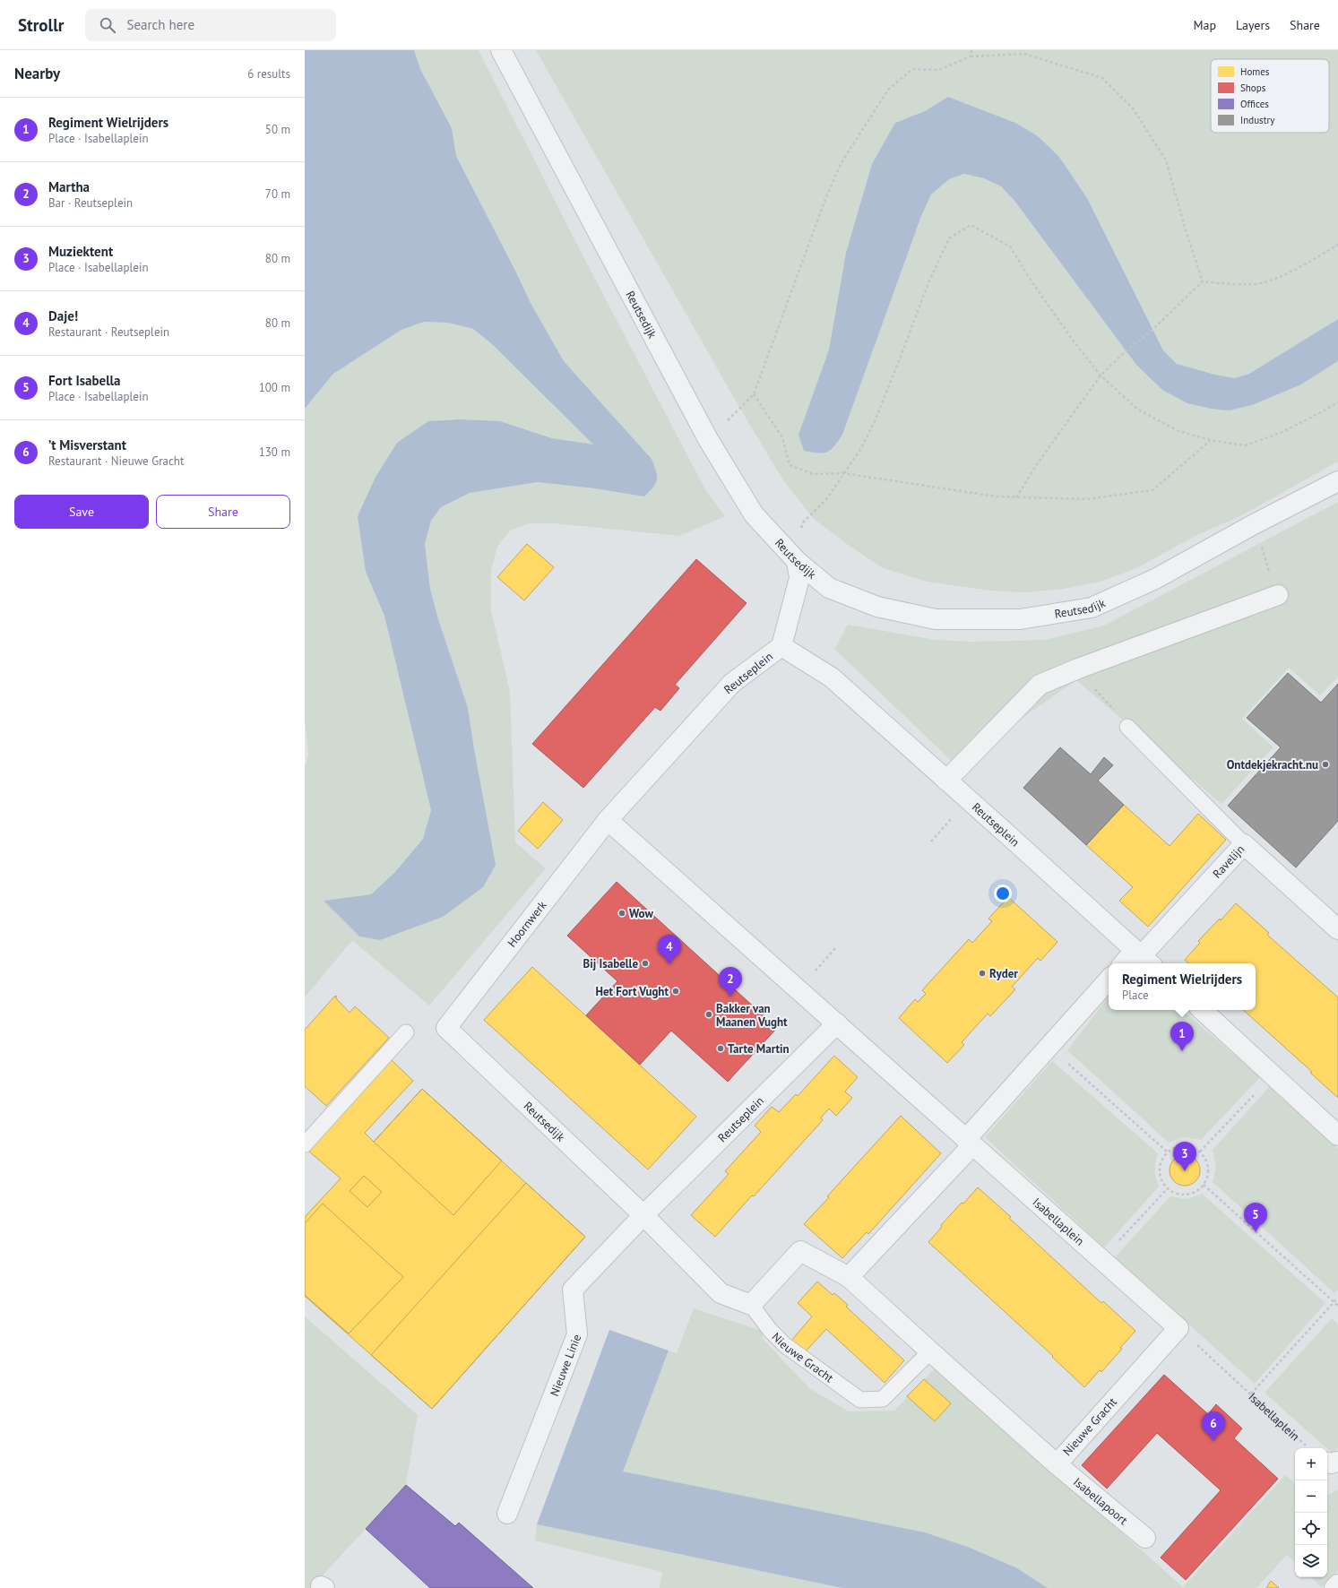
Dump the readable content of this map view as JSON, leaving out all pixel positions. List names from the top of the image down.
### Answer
{
  "streets": {
    "street": [
      "Reutsedijk",
      "Reutseplein",
      "Ravelijn",
      "Hoornwerk",
      "Isabellaplein",
      "Nieuwe Gracht",
      "Nieuwe Linie",
      "Isabellapoort"
    ]
  },
  "crossings": [
    ["Reutsedijk", "Reutseplein"],
    ["Reutsedijk", "Hoornwerk"],
    ["Reutsedijk", "Nieuwe Linie"],
    ["Reutseplein", "Ravelijn"],
    ["Reutseplein", "Hoornwerk"],
    ["Reutseplein", "Nieuwe Linie"],
    ["Isabellaplein", "Nieuwe Gracht"],
    ["Nieuwe Gracht", "Isabellapoort"]
  ],
  "places": [
    "Ontdekjekracht.nu",
    "Wow",
    "Bij Isabelle",
    "Ryder",
    "Het Fort Vught",
    "Bakker van Maanen Vught",
    "Tarte Martin"
  ],
  "legend": [
    "Homes",
    "Shops",
    "Offices",
    "Industry"
  ],
  "page": {
    "header": "Strollr",
    "search": "Search here",
    "nav": ["Map", "Layers", "Share"],
    "heading": ["Nearby", "6 results"],
    "list": [
      {
        "mark": "1",
        "name": "Regiment Wielrijders",
        "note": "Place · Isabellaplein",
        "value": "50 m"
      },
      {
        "mark": "2",
        "name": "Martha",
        "note": "Bar · Reutseplein",
        "value": "70 m"
      },
      {
        "mark": "3",
        "name": "Muziektent",
        "note": "Place · Isabellaplein",
        "value": "80 m"
      },
      {
        "mark": "4",
        "name": "Daje!",
        "note": "Restaurant · Reutseplein",
        "value": "80 m"
      },
      {
        "mark": "5",
        "name": "Fort Isabella",
        "note": "Place · Isabellaplein",
        "value": "100 m"
      },
      {
        "mark": "6",
        "name": "’t Misverstant",
        "note": "Restaurant · Nieuwe Gracht",
        "value": "130 m"
      }
    ],
    "buttons": ["Save", "Share"],
    "pins": [
      "4",
      "2",
      "1",
      "3",
      "5",
      "6"
    ],
    "popup": ["Regiment Wielrijders", "Place"],
    "map_buttons": ["+", "−"]
  }
}
